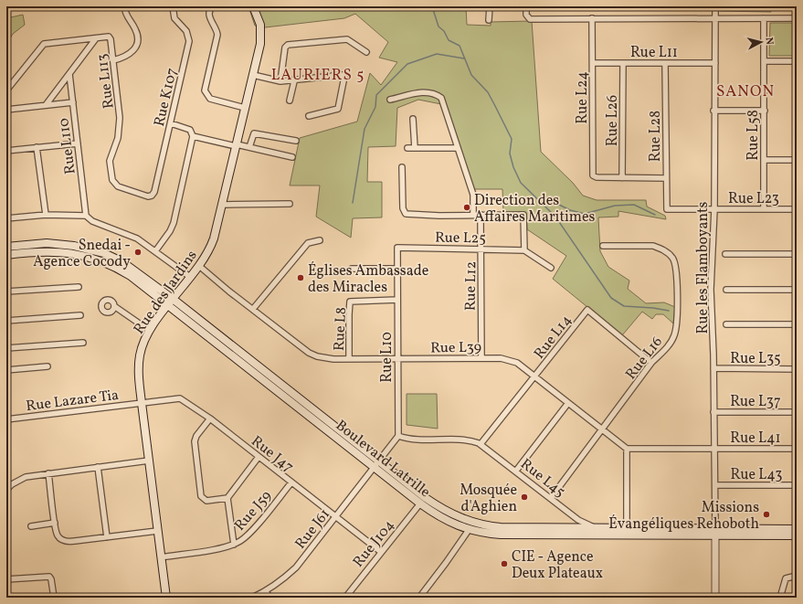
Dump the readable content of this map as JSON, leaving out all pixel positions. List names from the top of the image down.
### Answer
{
  "streets": {
    "main road": ["Rue des Jardins", "Boulevard Latrille"],
    "street": [
      "Rue L11",
      "Rue L113",
      "Rue K107",
      "Rue L24",
      "Rue L26",
      "Rue L58",
      "Rue L28",
      "Rue L110",
      "Rue L23",
      "Rue L25",
      "Rue les Flamboyants",
      "Rue L12",
      "Rue L8",
      "Rue L14",
      "Rue L39",
      "Rue L10",
      "Rue L16",
      "Rue L35",
      "Rue Lazare Tia",
      "Rue L37",
      "Rue L41",
      "Rue J47",
      "Rue L43",
      "Rue L45",
      "Rue J59",
      "Rue J61",
      "Rue J104"
    ]
  },
  "crossings": [
    ["Rue L11", "Rue L24"],
    ["Rue L11", "Rue L26"],
    ["Rue L11", "Rue L28"],
    ["Rue L11", "Rue les Flamboyants"],
    ["Rue L113", "Rue K107"],
    ["Rue L24", "Rue L26"],
    ["Rue L58", "Rue L23"],
    ["Rue L28", "Rue L23"],
    ["Rue L23", "Rue les Flamboyants"],
    ["Rue L25", "Rue L12"],
    ["Rue L25", "Rue L10"],
    ["Rue les Flamboyants", "Rue L35"],
    ["Rue les Flamboyants", "Rue L37"],
    ["Rue les Flamboyants", "Rue L41"],
    ["Rue les Flamboyants", "Boulevard Latrille"],
    ["Rue les Flamboyants", "Rue L43"],
    ["Rue L12", "Rue L39"],
    ["Rue des Jardins", "Rue L39"],
    ["Rue des Jardins", "Rue Lazare Tia"],
    ["Rue des Jardins", "Rue J47"],
    ["Rue des Jardins", "Boulevard Latrille"],
    ["Rue des Jardins", "Rue J59"],
    ["Rue L8", "Rue L39"],
    ["Rue L8", "Rue L10"],
    ["Rue L14", "Rue L39"],
    ["Rue L14", "Rue L16"],
    ["Rue L14", "Rue L45"],
    ["Rue L39", "Rue L10"],
    ["Rue L39", "Rue L16"],
    ["Rue L16", "Rue L45"],
    ["Rue Lazare Tia", "Rue J47"],
    ["Rue J47", "Rue J59"],
    ["Rue J47", "Rue J61"],
    ["Rue J47", "Rue J104"],
    ["Boulevard Latrille", "Rue L45"],
    ["Boulevard Latrille", "Rue J61"],
    ["Boulevard Latrille", "Rue J104"]
  ],
  "districts": ["LAURIERS 5", "SANON"],
  "places": [
    "Direction des Affaires Maritimes",
    "Snedai - Agence Cocody",
    "Églises Ambassade des Miracles",
    "Mosquée d'Aghien",
    "Missions Évangéliques Rehoboth",
    "CIE - Agence Deux Plateaux"
  ],
  "north": "right"
}
